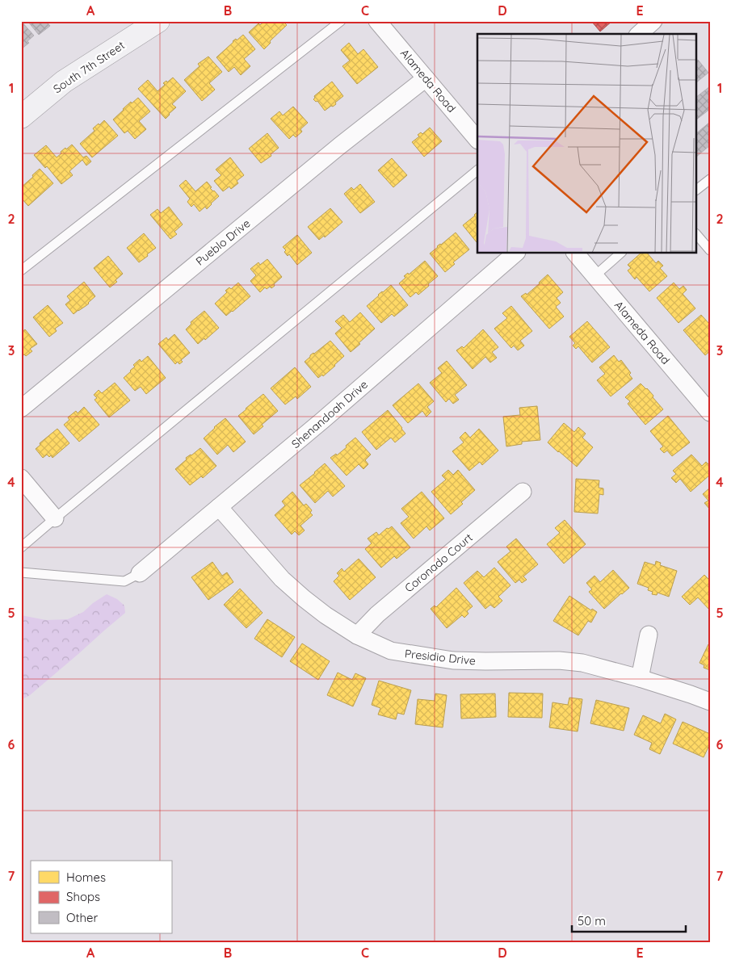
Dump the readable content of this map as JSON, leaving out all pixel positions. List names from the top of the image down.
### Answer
{
  "streets": {
    "main road": ["South 7th Street"],
    "street": [
      "Alameda Road",
      "Pueblo Drive",
      "Shenandoah Drive",
      "Coronado Court",
      "Presidio Drive"
    ]
  },
  "crossings": [
    ["Alameda Road", "Pueblo Drive"],
    ["Shenandoah Drive", "Presidio Drive"],
    ["Coronado Court", "Presidio Drive"]
  ],
  "legend": ["Homes", "Shops", "Other"],
  "scale_bar": "50 m",
  "grid": {
    "columns": [
      "A",
      "B",
      "C",
      "D",
      "E"
    ],
    "rows": [
      "1",
      "2",
      "3",
      "4",
      "5",
      "6",
      "7"
    ]
  }
}
